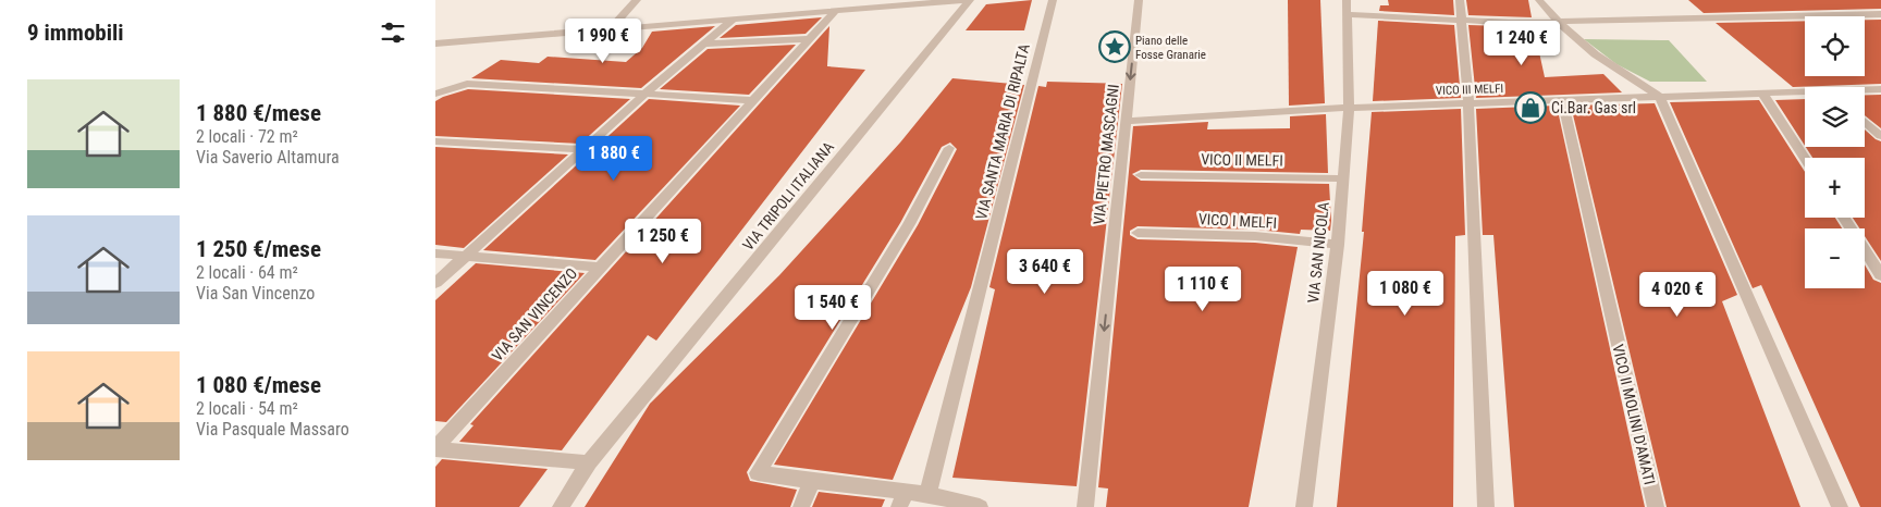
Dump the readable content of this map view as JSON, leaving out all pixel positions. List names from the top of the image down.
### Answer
{
  "streets": {
    "street": [
      "VICO III MELFI",
      "VIA SANTA MARIA DI RIPALTA",
      "VIA PIETRO MASCAGNI",
      "VICO II MELFI",
      "VIA TRIPOLI ITALIANA",
      "VICO I MELFI",
      "VIA SAN NICOLA",
      "VIA SAN VINCENZO",
      "VICO II MOLINI D'AMATI"
    ]
  },
  "crossings": [
    ["VICO III MELFI", "VIA PIETRO MASCAGNI"],
    ["VICO III MELFI", "VIA SAN NICOLA"],
    ["VICO III MELFI", "VICO II MOLINI D'AMATI"],
    ["VICO II MELFI", "VIA SAN NICOLA"],
    ["VICO I MELFI", "VIA SAN NICOLA"]
  ],
  "one_way": ["VIA PIETRO MASCAGNI"],
  "places": {
    "place": ["Piano delle Fosse Granarie"],
    "shop": ["Ci.Bar. Gas srl"]
  },
  "page": {
    "heading": "9 immobili",
    "map_buttons": ["+", "−"],
    "price": [
      "1 990 €",
      "1 240 €",
      "1 880 €",
      "1 250 €",
      "3 640 €",
      "1 110 €",
      "1 080 €",
      "4 020 €",
      "1 540 €"
    ],
    "list": [
      {
        "name": "1 880 €/mese",
        "note": "2 locali · 72 m² · Via Saverio Altamura"
      },
      {
        "name": "1 250 €/mese",
        "note": "2 locali · 64 m² · Via San Vincenzo"
      },
      {
        "name": "1 080 €/mese",
        "note": "2 locali · 54 m² · Via Pasquale Massaro"
      }
    ]
  }
}
